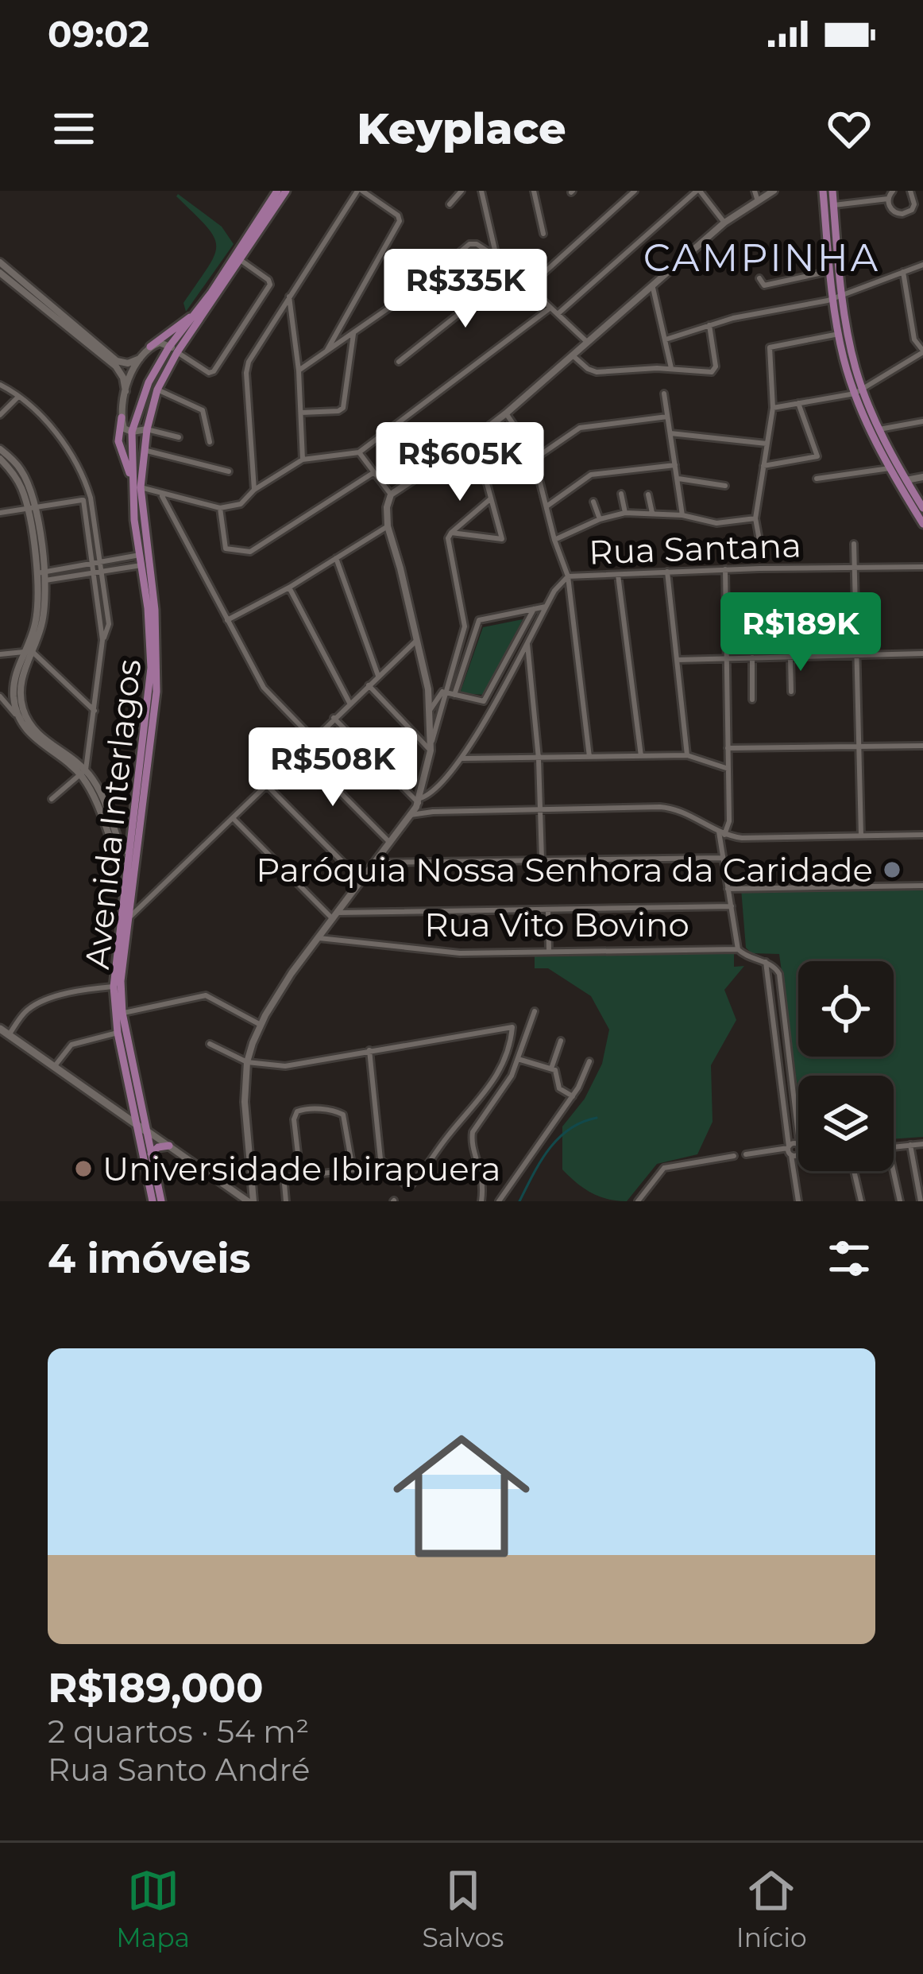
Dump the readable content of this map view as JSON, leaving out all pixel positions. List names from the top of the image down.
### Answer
{
  "streets": {
    "main road": ["Avenida Interlagos"],
    "street": ["Rua Santana", "Rua Vito Bovino"]
  },
  "districts": ["CAMPINHA"],
  "places": ["Paróquia Nossa Senhora da Caridade", "Universidade Ibirapuera"],
  "page": {
    "status": "09:02",
    "header": "Keyplace",
    "price": [
      "R$335K",
      "R$605K",
      "R$189K",
      "R$508K"
    ],
    "heading": "4 imóveis",
    "list": [
      {
        "name": "R$189,000",
        "note": "2 quartos · 54 m² · Rua Santo André"
      }
    ],
    "tabs": ["Mapa", "Salvos", "Início"]
  }
}
